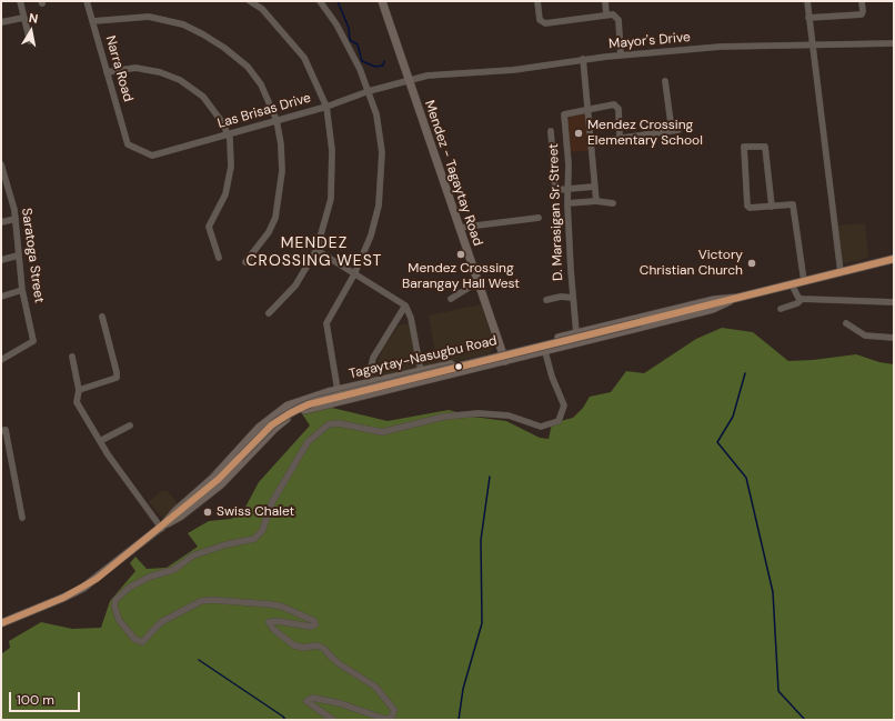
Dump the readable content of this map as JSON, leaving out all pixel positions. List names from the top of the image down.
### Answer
{
  "streets": {
    "main road": ["Mendez - Tagaytay Road", "Tagaytay-Nasugbu Road"],
    "street": [
      "Mayor's Drive",
      "Narra Road",
      "Las Brisas Drive",
      "D. Marasigan Sr. Street",
      "Saratoga Street"
    ]
  },
  "crossings": [
    ["Mayor's Drive", "Las Brisas Drive"],
    ["Mayor's Drive", "Mendez - Tagaytay Road"],
    ["Narra Road", "Las Brisas Drive"],
    ["Las Brisas Drive", "Mendez - Tagaytay Road"],
    ["Mendez - Tagaytay Road", "Tagaytay-Nasugbu Road"],
    ["D. Marasigan Sr. Street", "Tagaytay-Nasugbu Road"]
  ],
  "districts": ["MENDEZ CROSSING WEST"],
  "places": [
    "Mendez Crossing Elementary School",
    "Mendez Crossing Barangay Hall West",
    "Victory Christian Church",
    "Swiss Chalet"
  ],
  "scale_bar": "100 m",
  "north": "top"
}
